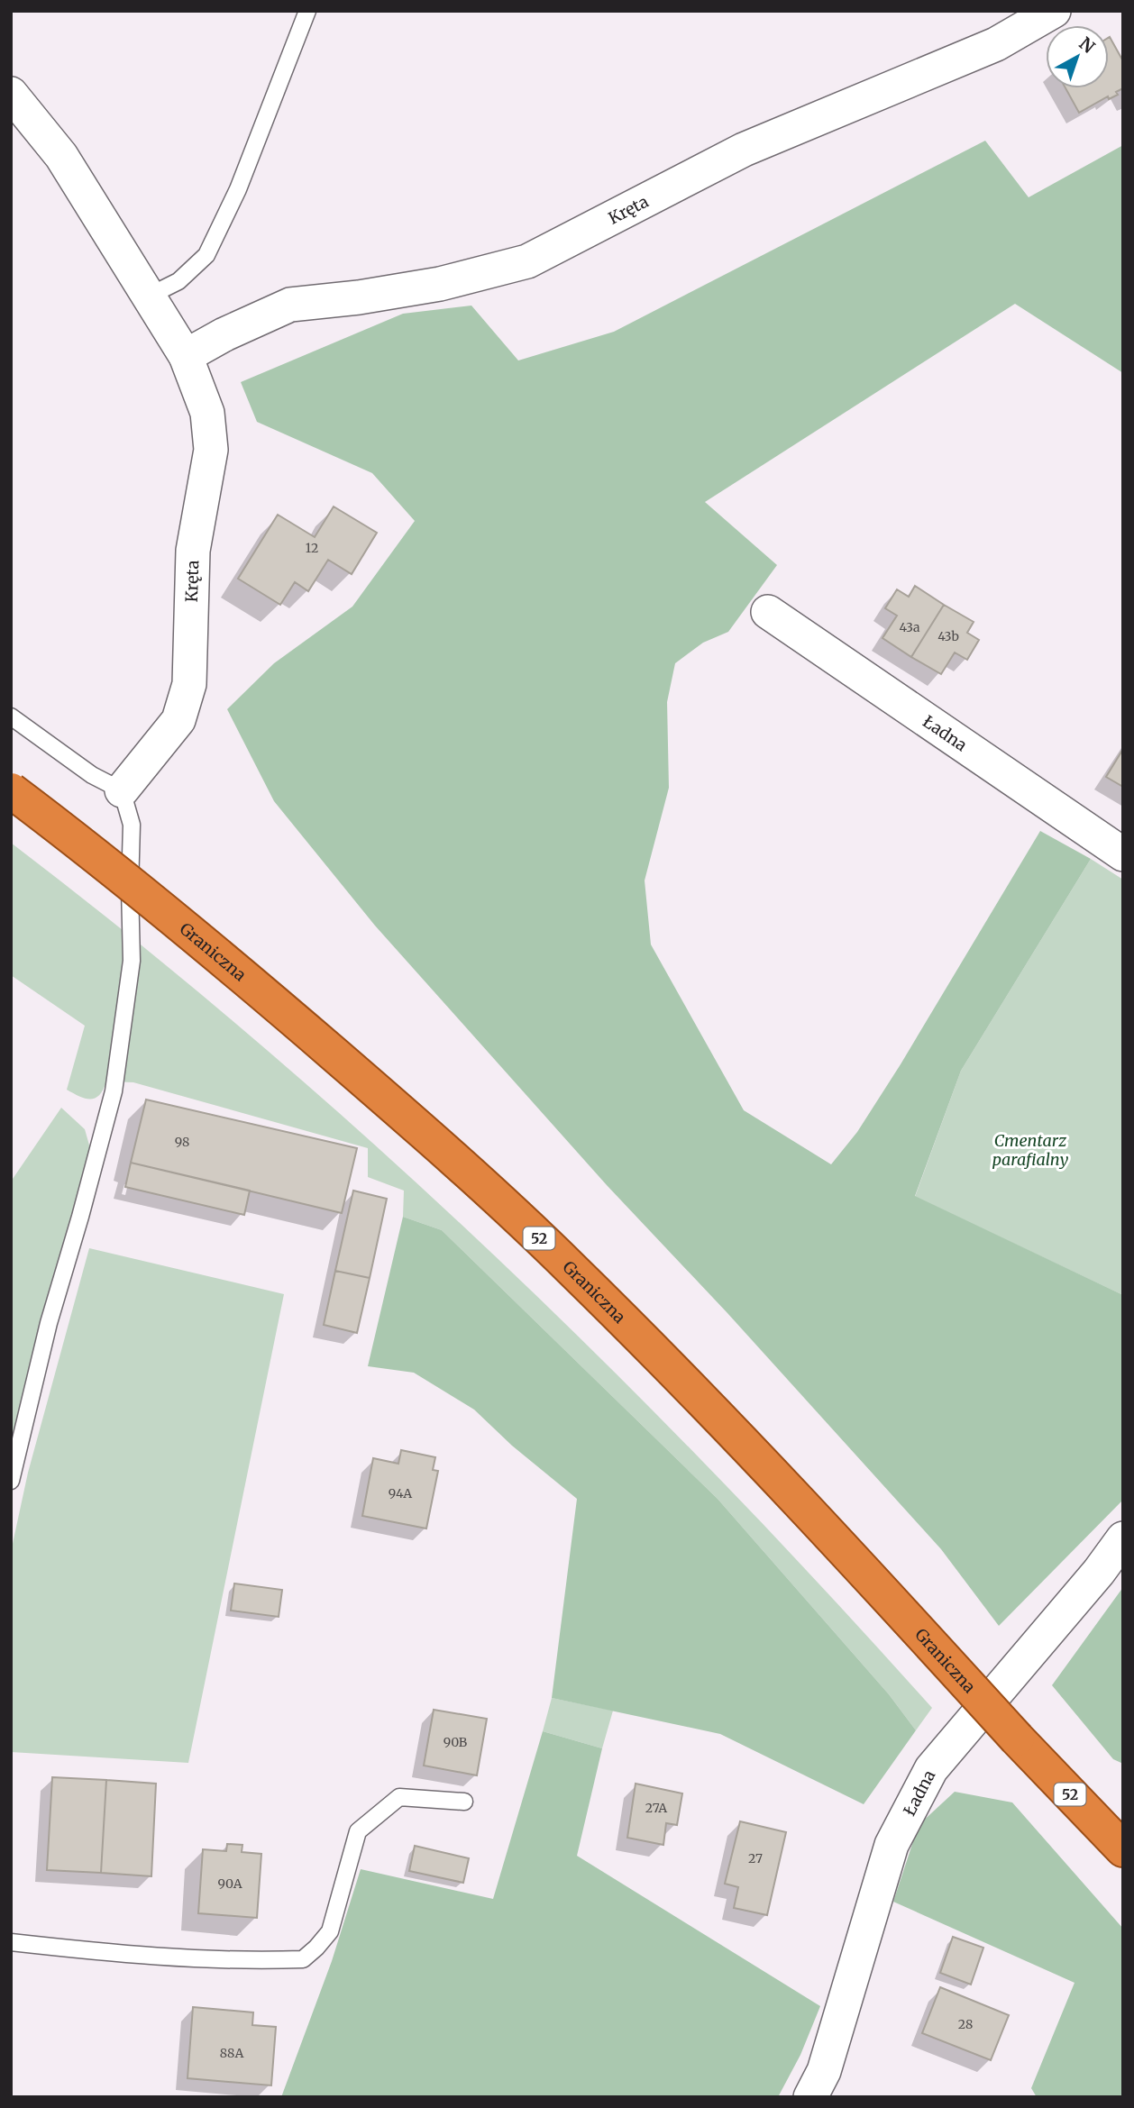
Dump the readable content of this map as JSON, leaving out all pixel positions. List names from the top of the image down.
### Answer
{
  "streets": {
    "highway": ["Graniczna", "52"],
    "street": ["Kręta", "Ładna"]
  },
  "parks": ["Cmentarz parafialny"],
  "house_numbers": [
    "12",
    "43a",
    "43b",
    "98",
    "94A",
    "90B",
    "27A",
    "27",
    "90A",
    "28",
    "88A"
  ],
  "north": "top right"
}
